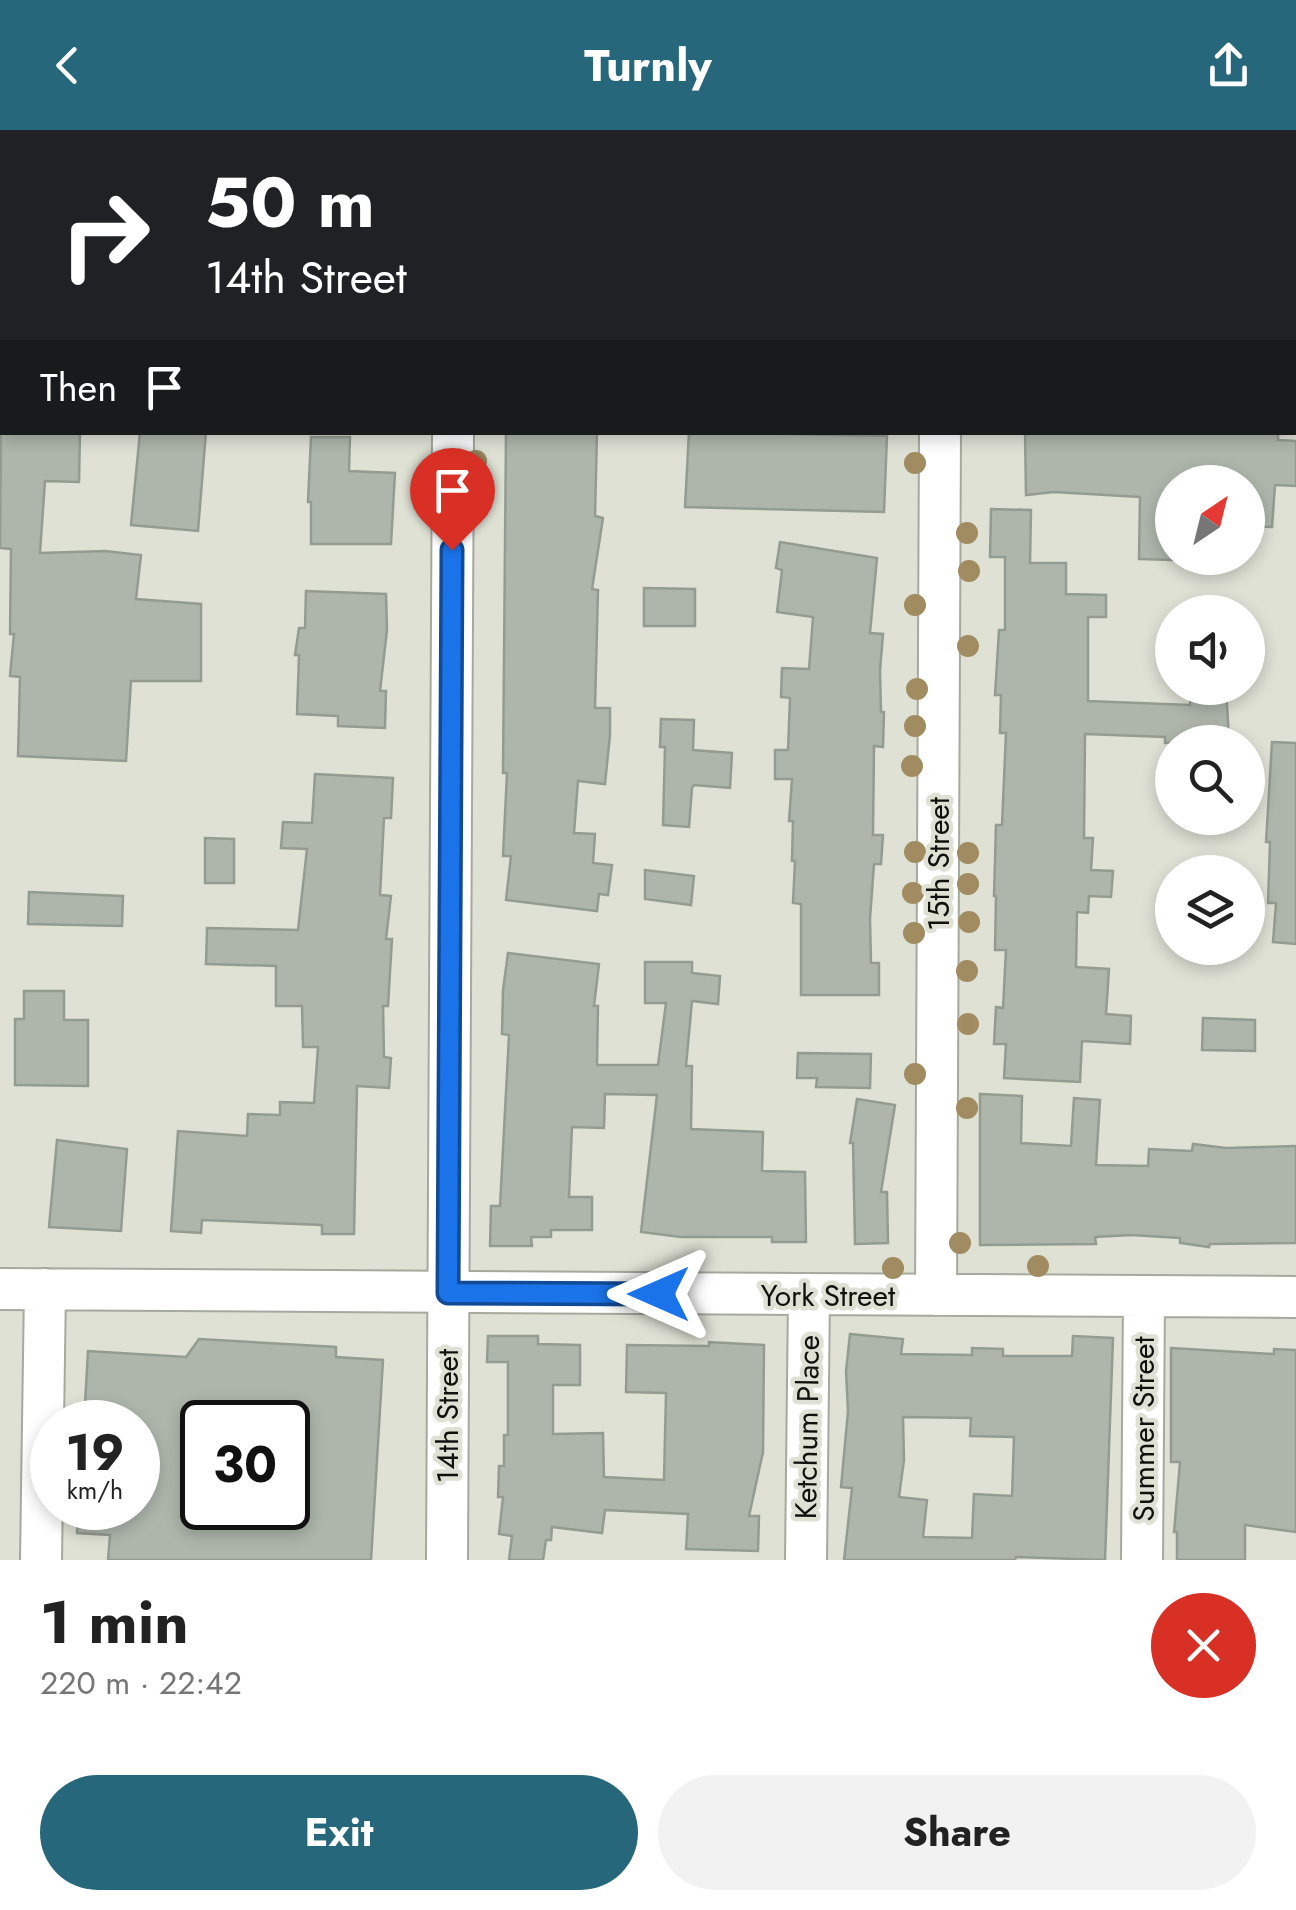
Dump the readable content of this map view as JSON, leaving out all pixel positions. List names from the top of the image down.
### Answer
{
  "streets": {
    "street": [
      "15th Street",
      "York Street",
      "14th Street",
      "Ketchum Place",
      "Summer Street"
    ]
  },
  "crossings": [
    ["15th Street", "York Street"],
    ["York Street", "14th Street"],
    ["York Street", "Ketchum Place"],
    ["York Street", "Summer Street"]
  ],
  "north": "top right",
  "page": {
    "header": "Turnly",
    "turn": ["50 m", "14th Street"],
    "then": "Then",
    "speed": "19 km/h",
    "limit": "30",
    "heading": ["1 min", "220 m · 22:42"],
    "buttons": ["Exit", "Share"]
  }
}
